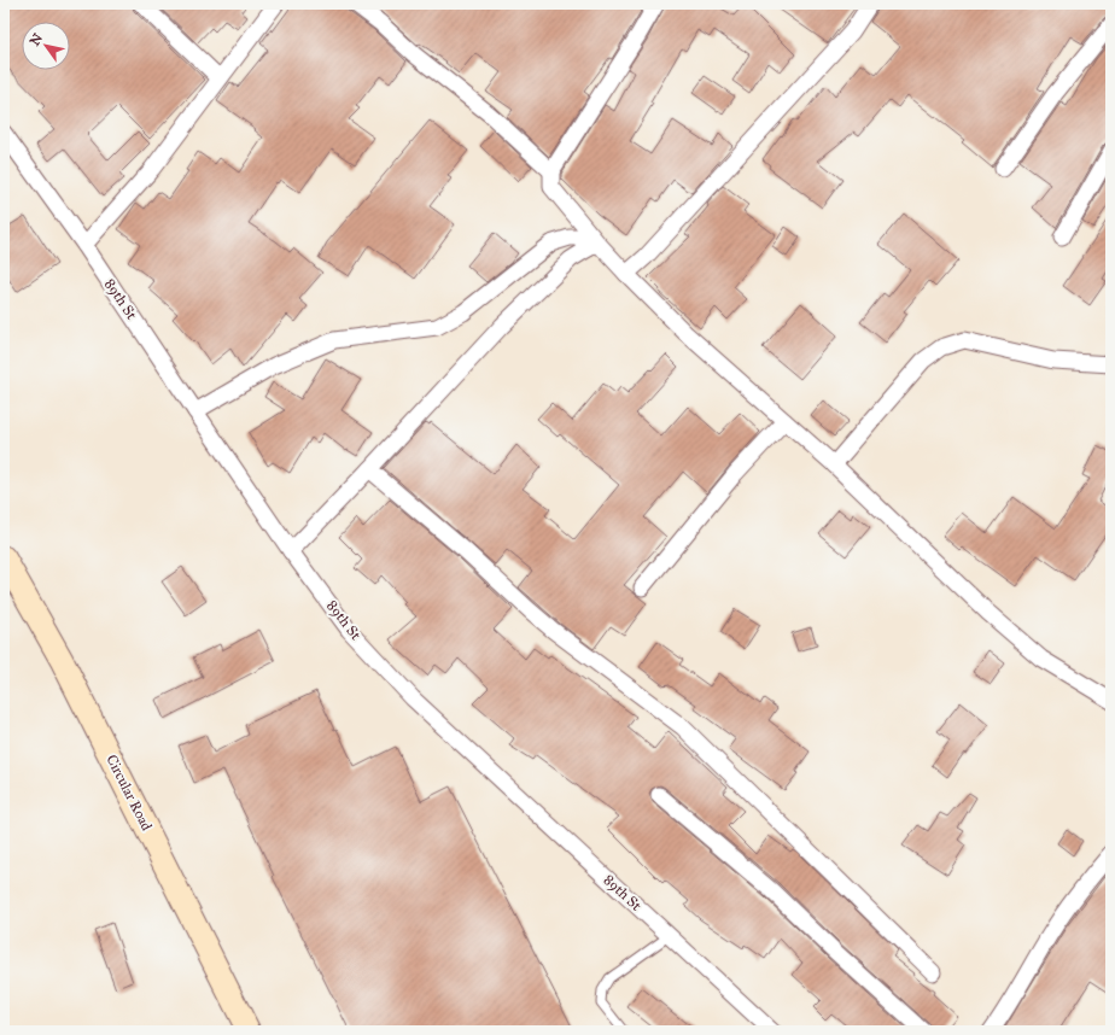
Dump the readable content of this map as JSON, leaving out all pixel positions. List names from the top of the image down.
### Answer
{
  "streets": {
    "main road": ["Circular Road"],
    "street": ["89th St"]
  },
  "north": "top left"
}
